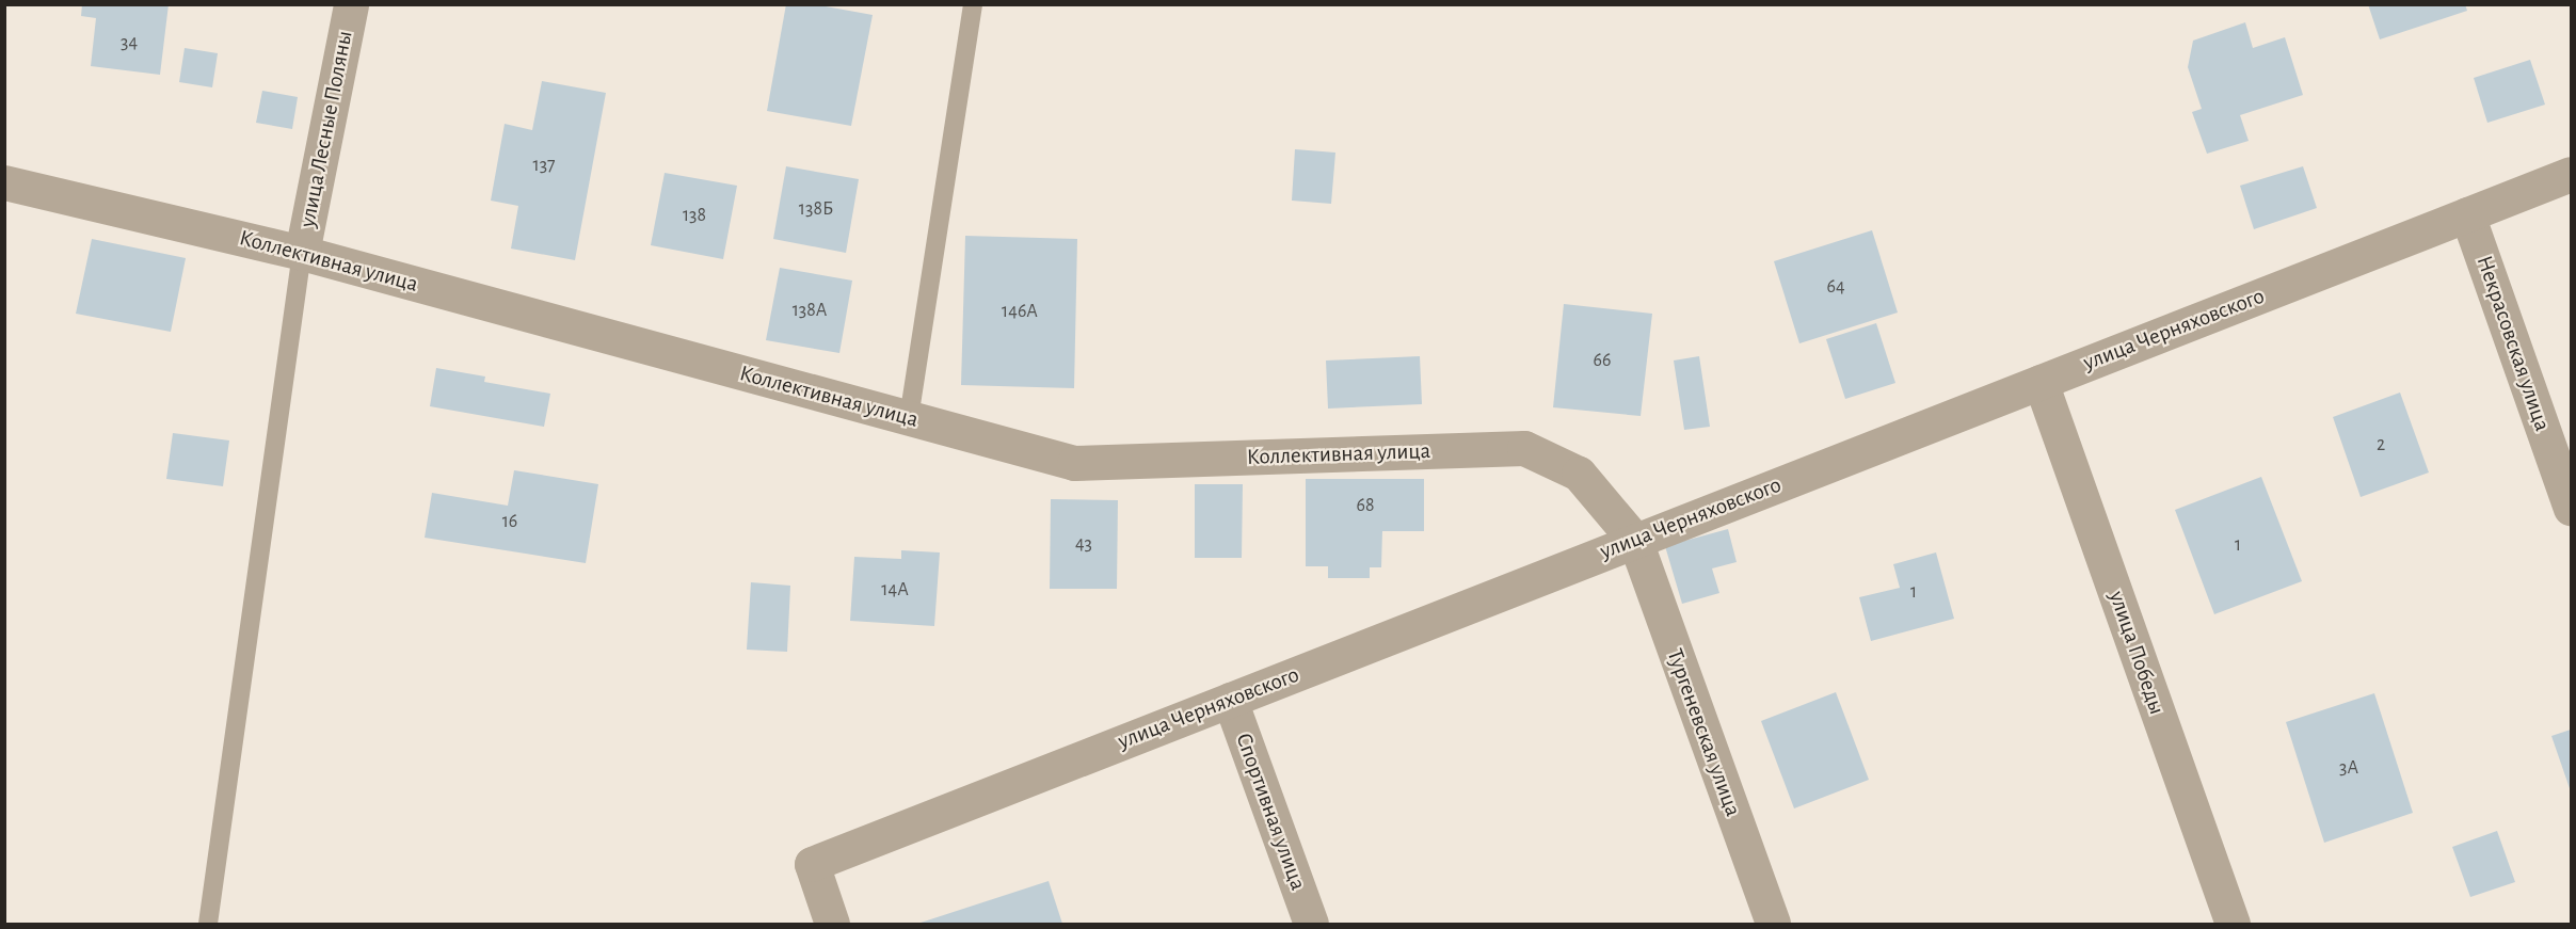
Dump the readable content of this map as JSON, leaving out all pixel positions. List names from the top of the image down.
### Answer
{
  "streets": {
    "street": [
      "улица Лесные Поляны",
      "Коллективная улица",
      "улица Черняховского",
      "Некрасовская улица",
      "улица Победы",
      "Тургеневская улица",
      "Спортивная улица"
    ]
  },
  "crossings": [
    ["улица Лесные Поляны", "Коллективная улица"],
    ["Коллективная улица", "улица Черняховского"],
    ["Коллективная улица", "Тургеневская улица"],
    ["улица Черняховского", "Некрасовская улица"],
    ["улица Черняховского", "улица Победы"],
    ["улица Черняховского", "Тургеневская улица"],
    ["улица Черняховского", "Спортивная улица"]
  ],
  "house_numbers": [
    "34",
    "137",
    "138Б",
    "138",
    "64",
    "138А",
    "146А",
    "66",
    "2",
    "68",
    "16",
    "43",
    "1",
    "14А",
    "1",
    "3А"
  ]
}
